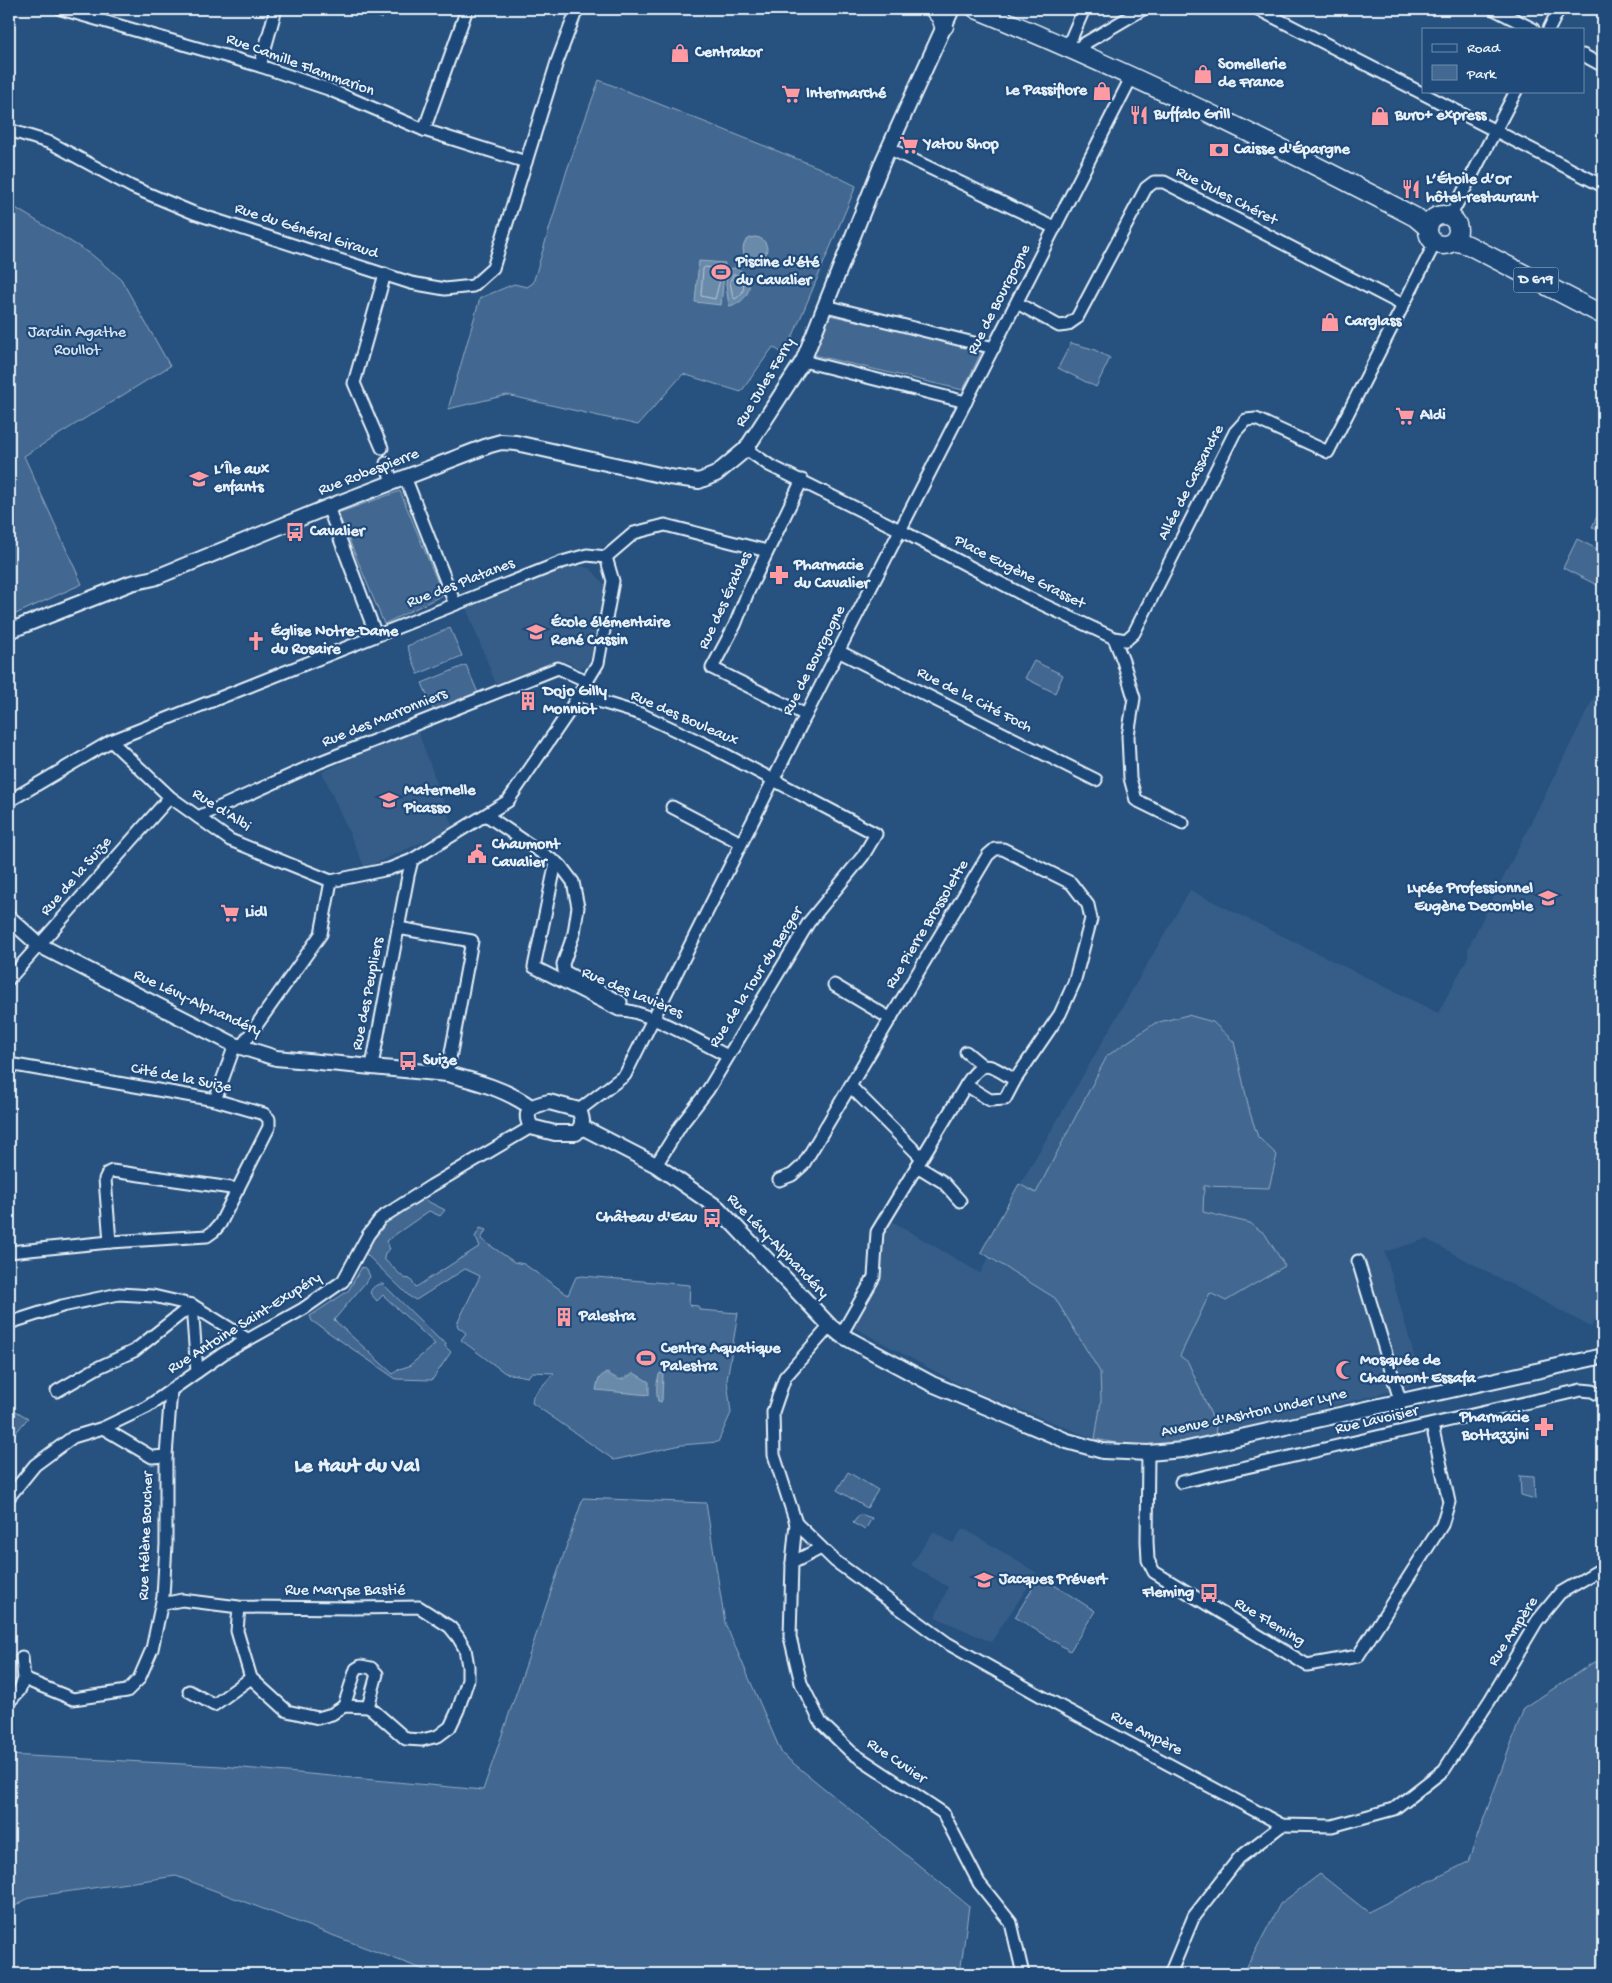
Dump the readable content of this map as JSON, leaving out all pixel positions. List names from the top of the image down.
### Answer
{
  "streets": {
    "main road": ["D 619"],
    "street": [
      "Rue Camille Flammarion",
      "Rue Jules Chéret",
      "Rue du Général Giraud",
      "Rue de Bourgogne",
      "Rue Jules Ferry",
      "Rue Robespierre",
      "Allée de Cassandre",
      "Place Eugène Grasset",
      "Rue des Platanes",
      "Rue des Érables",
      "Rue de la Cité Foch",
      "Rue des Marronniers",
      "Rue des Bouleaux",
      "Rue d'Albi",
      "Rue de la Suize",
      "Rue Pierre Brossolette",
      "Rue de la Tour du Berger",
      "Rue des Peupliers",
      "Rue des Lavières",
      "Rue Lévy-Alphandéry",
      "Cité de la Suize",
      "Rue Antoine Saint-Exupéry",
      "Avenue d'Ashton Under Lyne",
      "Rue Lavoisier",
      "Rue Hélène Boucher",
      "Rue Maryse Bastié",
      "Rue Fleming",
      "Rue Ampère",
      "Rue Cuvier"
    ]
  },
  "crossings": [
    ["Rue Camille Flammarion", "Rue du Général Giraud"],
    ["Rue Jules Chéret", "Rue de Bourgogne"],
    ["Rue Jules Chéret", "Allée de Cassandre"],
    ["Rue de Bourgogne", "Rue Jules Ferry"],
    ["Rue de Bourgogne", "Place Eugène Grasset"],
    ["Rue de Bourgogne", "Rue des Érables"],
    ["Rue de Bourgogne", "Rue de la Cité Foch"],
    ["Rue de Bourgogne", "Rue des Bouleaux"],
    ["Rue de Bourgogne", "Rue de la Tour du Berger"],
    ["Rue de Bourgogne", "Rue des Lavières"],
    ["Rue Jules Ferry", "Rue Robespierre"],
    ["Rue Jules Ferry", "Place Eugène Grasset"],
    ["Rue Jules Ferry", "Rue des Érables"],
    ["Allée de Cassandre", "Place Eugène Grasset"],
    ["Rue des Platanes", "Rue d'Albi"],
    ["Rue des Marronniers", "Rue d'Albi"],
    ["Rue des Bouleaux", "Rue de la Tour du Berger"],
    ["Rue d'Albi", "Rue de la Suize"],
    ["Rue de la Suize", "Rue Lévy-Alphandéry"],
    ["Rue de la Tour du Berger", "Rue des Lavières"],
    ["Rue de la Tour du Berger", "Rue Lévy-Alphandéry"],
    ["Rue des Peupliers", "Rue Lévy-Alphandéry"],
    ["Rue Lévy-Alphandéry", "Avenue d'Ashton Under Lyne"],
    ["Rue Lévy-Alphandéry", "Rue Ampère"],
    ["Rue Antoine Saint-Exupéry", "Rue Hélène Boucher"],
    ["Avenue d'Ashton Under Lyne", "Rue Fleming"],
    ["Avenue d'Ashton Under Lyne", "Rue Ampère"],
    ["Rue Lavoisier", "Rue Fleming"],
    ["Rue Hélène Boucher", "Rue Maryse Bastié"],
    ["Rue Ampère", "Rue Cuvier"]
  ],
  "districts": ["Le Haut du Val"],
  "parks": ["Jardin Agathe Roullot"],
  "places": {
    "shop": [
      "Centrakor",
      "Somellerie de France",
      "Le Passiflore",
      "Buro+ express",
      "Carglass"
    ],
    "supermarket": [
      "Intermarché",
      "Yatou Shop",
      "Aldi",
      "Lidl"
    ],
    "restaurant": ["Buffalo Grill", "L’Étoile d’Or hôtel-restaurant"],
    "bank": ["Caisse d'Épargne"],
    "sports": ["Piscine d'été du Cavalier", "Centre Aquatique Palestra"],
    "school or university": [
      "L’Île aux enfants",
      "École élémentaire René Cassin",
      "Maternelle Picasso",
      "Lycée Professionnel Eugène Decomble",
      "Jacques Prévert"
    ],
    "bus stop": [
      "Cavalier",
      "Suize",
      "Château d'Eau",
      "Fleming"
    ],
    "pharmacy": ["Pharmacie du Cavalier", "Pharmacie Bottazzini"],
    "church": ["Église Notre-Dame du Rosaire"],
    "building": ["Dojo Gilly Monniot", "Palestra"],
    "public building": ["Chaumont Cavalier"],
    "mosque": ["Mosquée de Chaumont Essafa"]
  },
  "legend": ["Road", "Park"]
}
